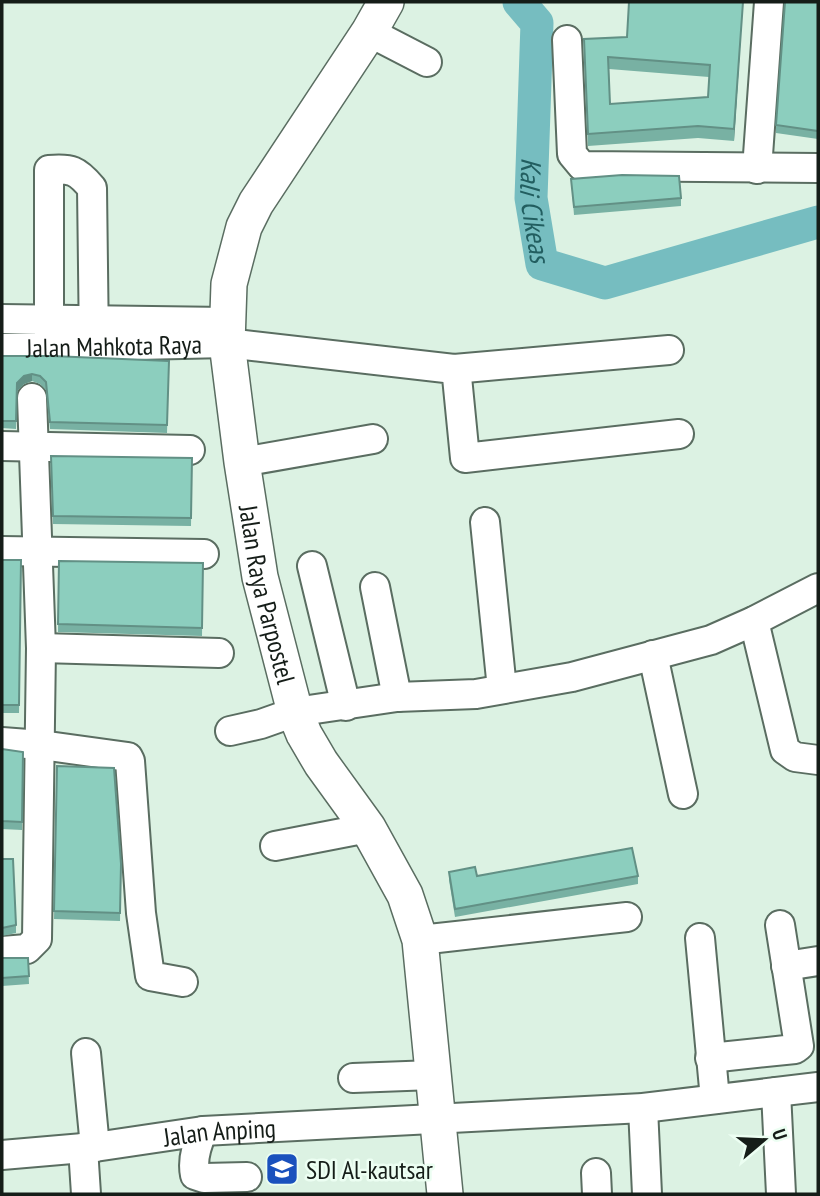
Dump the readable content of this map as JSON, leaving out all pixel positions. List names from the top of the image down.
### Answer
{
  "streets": {
    "main road": ["Jalan Raya Parpostel"],
    "street": ["Jalan Mahkota Raya", "Jalan Anping"]
  },
  "crossings": [
    ["Jalan Mahkota Raya", "Jalan Raya Parpostel"],
    ["Jalan Raya Parpostel", "Jalan Anping"]
  ],
  "water": ["Kali Cikeas"],
  "places": {
    "school or university": ["SDI Al-kautsar"]
  },
  "north": "right"
}
